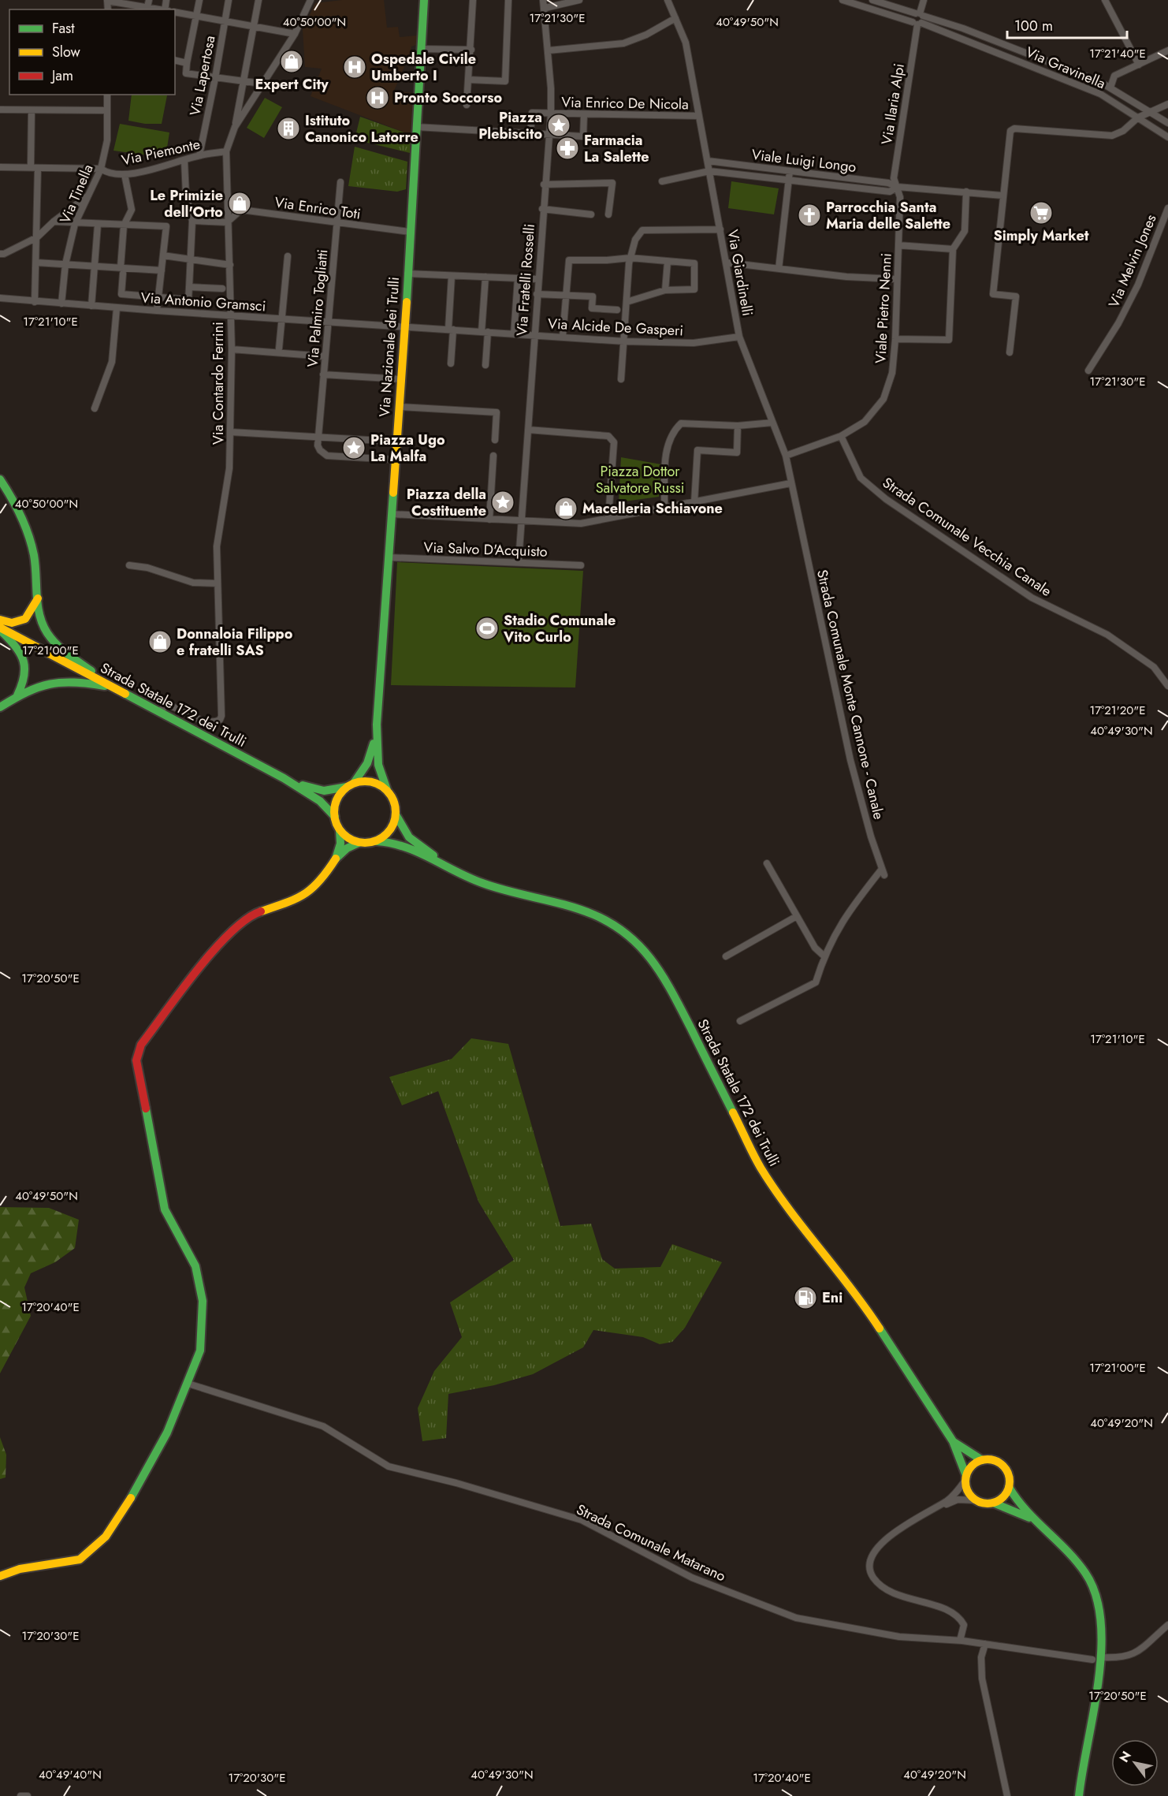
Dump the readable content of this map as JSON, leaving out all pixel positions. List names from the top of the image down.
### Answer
{
  "streets": {
    "main road": ["Via Nazionale dei Trulli", "Strada Statale 172 dei Trulli"],
    "street": [
      "Via Gravinella",
      "Via Lapertosa",
      "Via Enrico De Nicola",
      "Via Ilaria Alpi",
      "Via Piemonte",
      "Viale Luigi Longo",
      "Via Tinella",
      "Via Enrico Toti",
      "Via Melvin Jones",
      "Via Giardinelli",
      "Via Fratelli Rosselli",
      "Via Antonio Gramsci",
      "Via Palmiro Togliatti",
      "Viale Pietro Nenni",
      "Via Alcide De Gasperi",
      "Via Contardo Ferrini",
      "Strada Comunale Vecchia Canale",
      "Via Salvo D'Acquisto",
      "Strada Comunale Monte Cannone - Canale",
      "Strada Comunale Matarano"
    ]
  },
  "crossings": [
    ["Via Gravinella", "Via Ilaria Alpi"],
    ["Via Lapertosa", "Via Piemonte"],
    ["Via Enrico De Nicola", "Via Giardinelli"],
    ["Via Enrico De Nicola", "Via Fratelli Rosselli"],
    ["Via Ilaria Alpi", "Viale Luigi Longo"],
    ["Via Ilaria Alpi", "Viale Pietro Nenni"],
    ["Via Piemonte", "Via Tinella"],
    ["Via Piemonte", "Via Contardo Ferrini"],
    ["Viale Luigi Longo", "Via Giardinelli"],
    ["Viale Luigi Longo", "Viale Pietro Nenni"],
    ["Via Tinella", "Via Antonio Gramsci"],
    ["Via Enrico Toti", "Via Palmiro Togliatti"],
    ["Via Enrico Toti", "Via Nazionale dei Trulli"],
    ["Via Enrico Toti", "Via Contardo Ferrini"],
    ["Via Giardinelli", "Viale Pietro Nenni"],
    ["Via Giardinelli", "Via Alcide De Gasperi"],
    ["Via Giardinelli", "Strada Comunale Monte Cannone - Canale"],
    ["Via Fratelli Rosselli", "Via Alcide De Gasperi"],
    ["Via Fratelli Rosselli", "Via Salvo D'Acquisto"],
    ["Via Antonio Gramsci", "Via Palmiro Togliatti"],
    ["Via Antonio Gramsci", "Via Alcide De Gasperi"],
    ["Via Antonio Gramsci", "Via Nazionale dei Trulli"],
    ["Via Antonio Gramsci", "Via Contardo Ferrini"],
    ["Viale Pietro Nenni", "Strada Comunale Vecchia Canale"],
    ["Via Alcide De Gasperi", "Via Nazionale dei Trulli"],
    ["Via Nazionale dei Trulli", "Via Salvo D'Acquisto"],
    ["Via Nazionale dei Trulli", "Strada Statale 172 dei Trulli"],
    ["Via Contardo Ferrini", "Strada Statale 172 dei Trulli"]
  ],
  "parks": ["Piazza Dottor Salvatore Russi"],
  "places": {
    "shop": [
      "Expert City",
      "Le Primizie dell'Orto",
      "Macelleria Schiavone",
      "Donnaloia Filippo e fratelli SAS"
    ],
    "hospital": ["Ospedale Civile Umberto I", "Pronto Soccorso"],
    "place": ["Piazza Plebiscito", "Piazza Ugo La Malfa", "Piazza della Costituente"],
    "building": ["Istituto Canonico Latorre"],
    "pharmacy": ["Farmacia La Salette"],
    "supermarket": ["Simply Market"],
    "church": ["Parrocchia Santa Maria delle Salette"],
    "sports": ["Stadio Comunale Vito Curlo"],
    "fuel station": ["Eni"]
  },
  "legend": ["Fast", "Slow", "Jam"],
  "scale_bar": "100 m",
  "north": "top left",
  "coordinates": [
    "17°21'30\"E",
    "40°50'00\"N",
    "40°49'50\"N",
    "17°21'40\"E",
    "17°21'10\"E",
    "17°21'00\"E",
    "17°21'20\"E",
    "40°49'30\"N",
    "17°20'50\"E",
    "17°20'40\"E",
    "40°49'20\"N",
    "17°20'30\"E",
    "40°49'40\"N"
  ]
}
